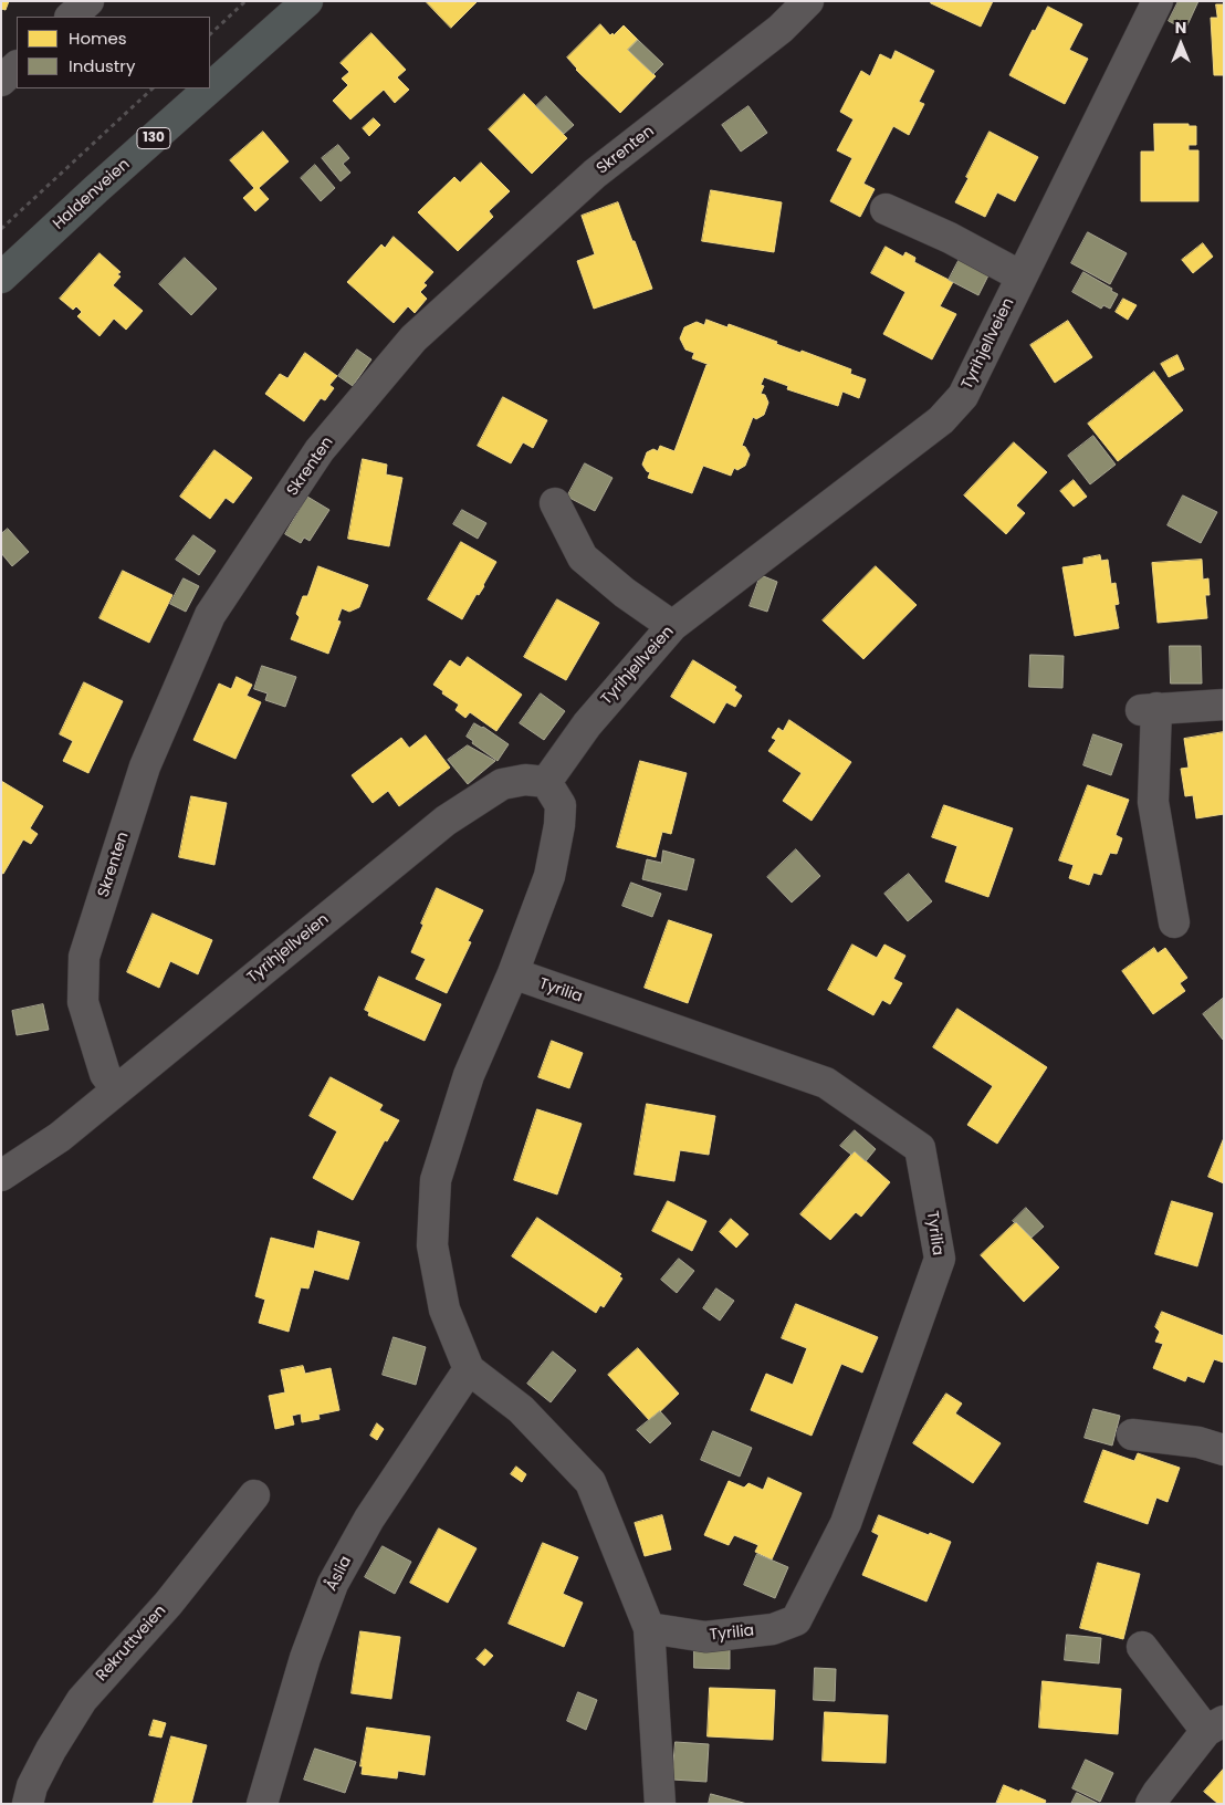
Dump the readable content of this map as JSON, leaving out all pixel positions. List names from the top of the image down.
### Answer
{
  "streets": {
    "main road": ["130", "Haldenveien"],
    "street": [
      "Skrenten",
      "Tyrihjellveien",
      "Tyrilia",
      "Åslia",
      "Rekruttveien"
    ]
  },
  "crossings": [
    ["Skrenten", "Tyrihjellveien"]
  ],
  "legend": ["Homes", "Industry"],
  "north": "top"
}
